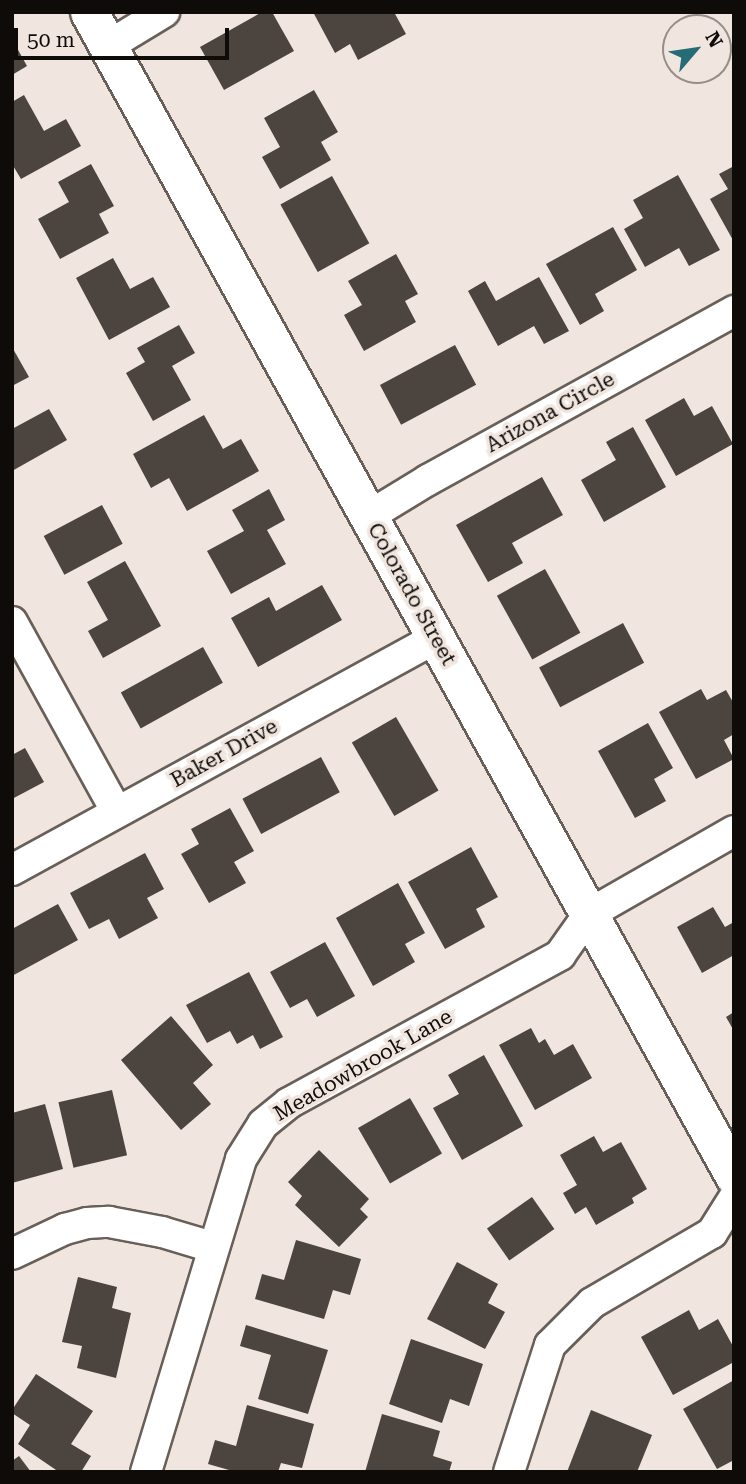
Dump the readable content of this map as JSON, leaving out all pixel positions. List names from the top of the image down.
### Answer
{
  "streets": {
    "street": [
      "Arizona Circle",
      "Colorado Street",
      "Baker Drive",
      "Meadowbrook Lane"
    ]
  },
  "crossings": [
    ["Arizona Circle", "Colorado Street"],
    ["Colorado Street", "Baker Drive"],
    ["Colorado Street", "Meadowbrook Lane"]
  ],
  "scale_bar": "50 m",
  "north": "top right"
}
